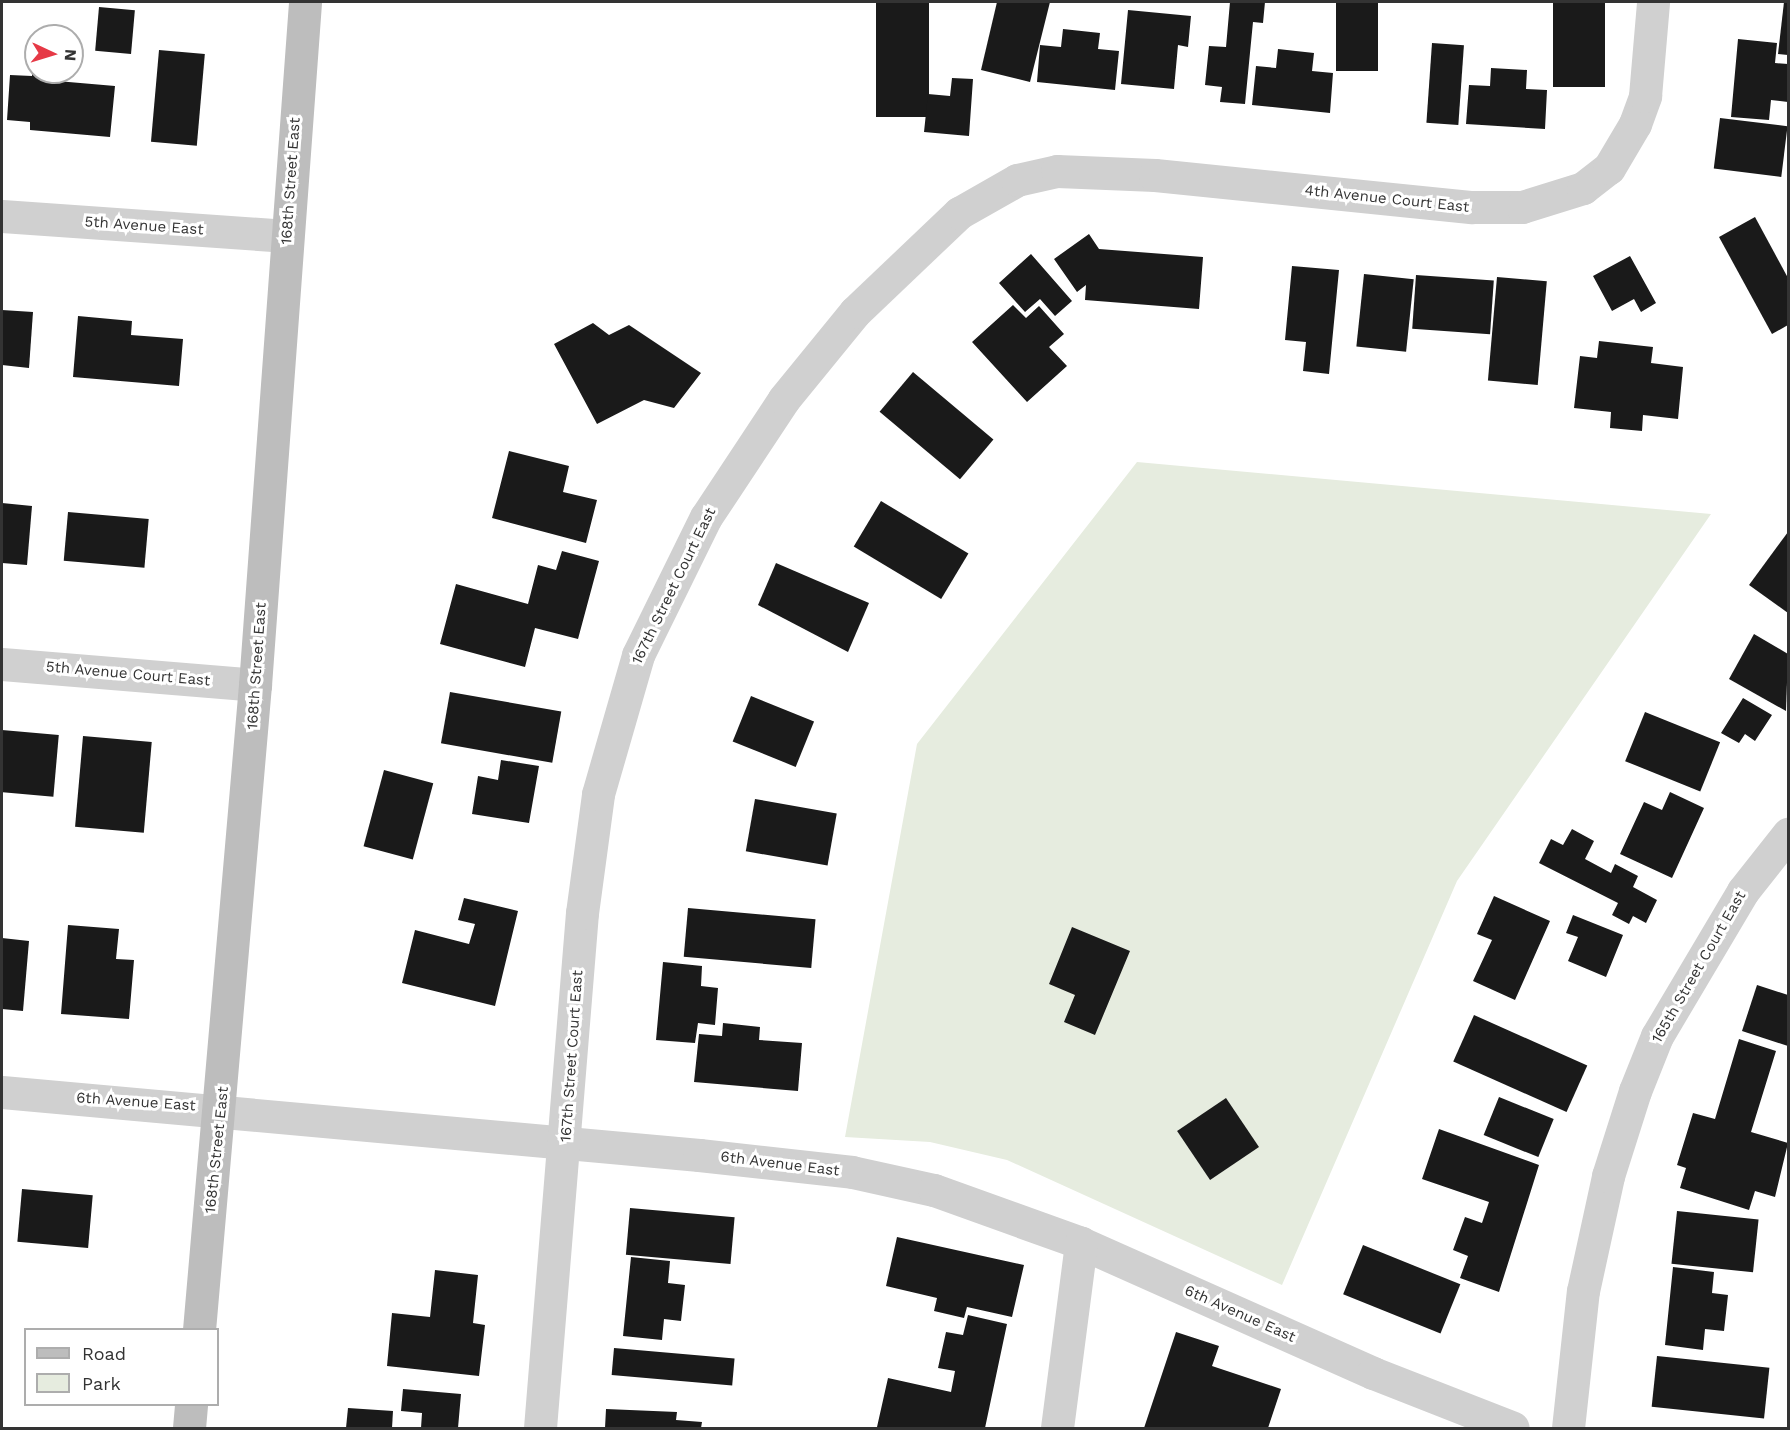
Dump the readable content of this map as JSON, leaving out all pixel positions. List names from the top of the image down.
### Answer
{
  "streets": {
    "street": [
      "168th Street East",
      "4th Avenue Court East",
      "5th Avenue East",
      "167th Street Court East",
      "5th Avenue Court East",
      "165th Street Court East",
      "6th Avenue East"
    ]
  },
  "crossings": [
    ["168th Street East", "5th Avenue East"],
    ["168th Street East", "5th Avenue Court East"],
    ["168th Street East", "6th Avenue East"],
    ["4th Avenue Court East", "167th Street Court East"],
    ["167th Street Court East", "6th Avenue East"]
  ],
  "legend": ["Road", "Park"],
  "north": "right"
}
